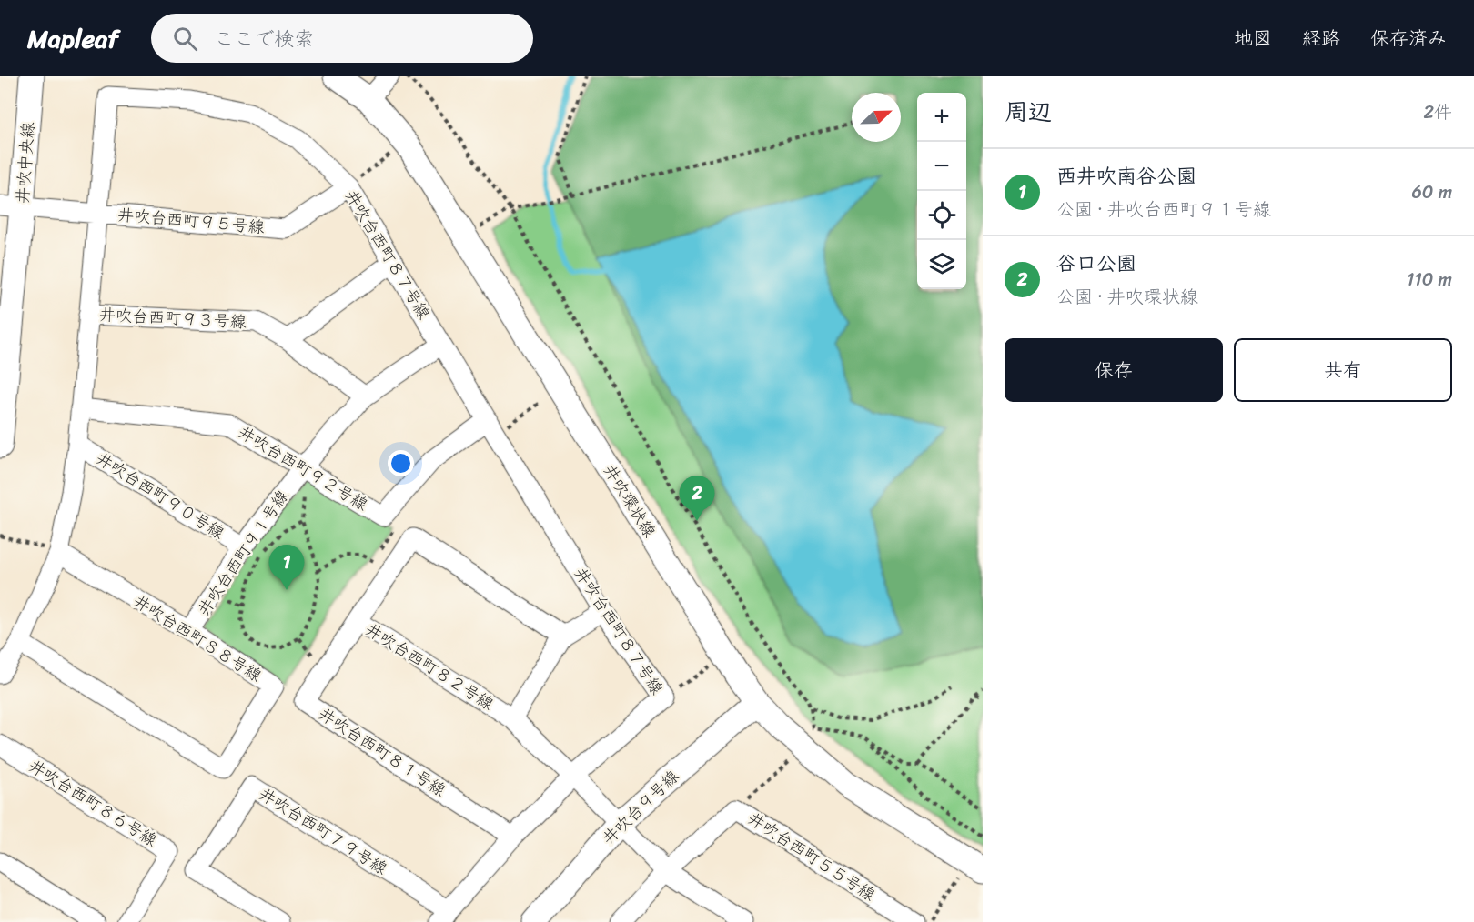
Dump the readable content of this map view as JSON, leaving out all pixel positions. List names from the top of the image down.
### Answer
{
  "streets": {
    "street": [
      "井吹中央線",
      "井吹台西町９５号線",
      "井吹台西町８７号線",
      "井吹台西町９３号線",
      "井吹台西町９２号線",
      "井吹台西町９０号線",
      "井吹環状線",
      "井吹台西町９１号線",
      "井吹台西町８８号線",
      "井吹台西町８２号線",
      "井吹台西町８１号線",
      "井吹台西町８６号線",
      "井吹台９号線",
      "井吹台西町７９号線",
      "井吹台西町５５号線"
    ]
  },
  "crossings": [
    ["井吹中央線", "井吹台西町９５号線"],
    ["井吹台西町９５号線", "井吹台西町８７号線"],
    ["井吹台西町８７号線", "井吹台西町９３号線"],
    ["井吹台西町８７号線", "井吹台西町９２号線"],
    ["井吹台西町８７号線", "井吹台西町９０号線"],
    ["井吹台西町８７号線", "井吹台西町９１号線"],
    ["井吹台西町８７号線", "井吹台西町８８号線"],
    ["井吹台西町８７号線", "井吹台西町８２号線"],
    ["井吹台西町８７号線", "井吹台西町８１号線"],
    ["井吹台西町８７号線", "井吹台西町７９号線"],
    ["井吹台西町９３号線", "井吹台西町９１号線"],
    ["井吹台西町９２号線", "井吹台西町９１号線"],
    ["井吹台西町９０号線", "井吹台西町９１号線"],
    ["井吹環状線", "井吹台９号線"],
    ["井吹台西町９１号線", "井吹台西町８８号線"],
    ["井吹台西町８２号線", "井吹台西町８１号線"],
    ["井吹台西町８２号線", "井吹台９号線"],
    ["井吹台西町８２号線", "井吹台西町５５号線"]
  ],
  "north": "top right",
  "page": {
    "header": "Mapleaf",
    "search": "ここで検索",
    "nav": ["地図", "経路", "保存済み"],
    "heading": ["周辺", "2件"],
    "map_buttons": ["+", "−"],
    "list": [
      {
        "mark": "1",
        "name": "西井吹南谷公園",
        "note": "公園 · 井吹台西町９１号線",
        "value": "60 m"
      },
      {
        "mark": "2",
        "name": "谷口公園",
        "note": "公園 · 井吹環状線",
        "value": "110 m"
      }
    ],
    "buttons": ["保存", "共有"],
    "pins": ["2", "1"]
  }
}
